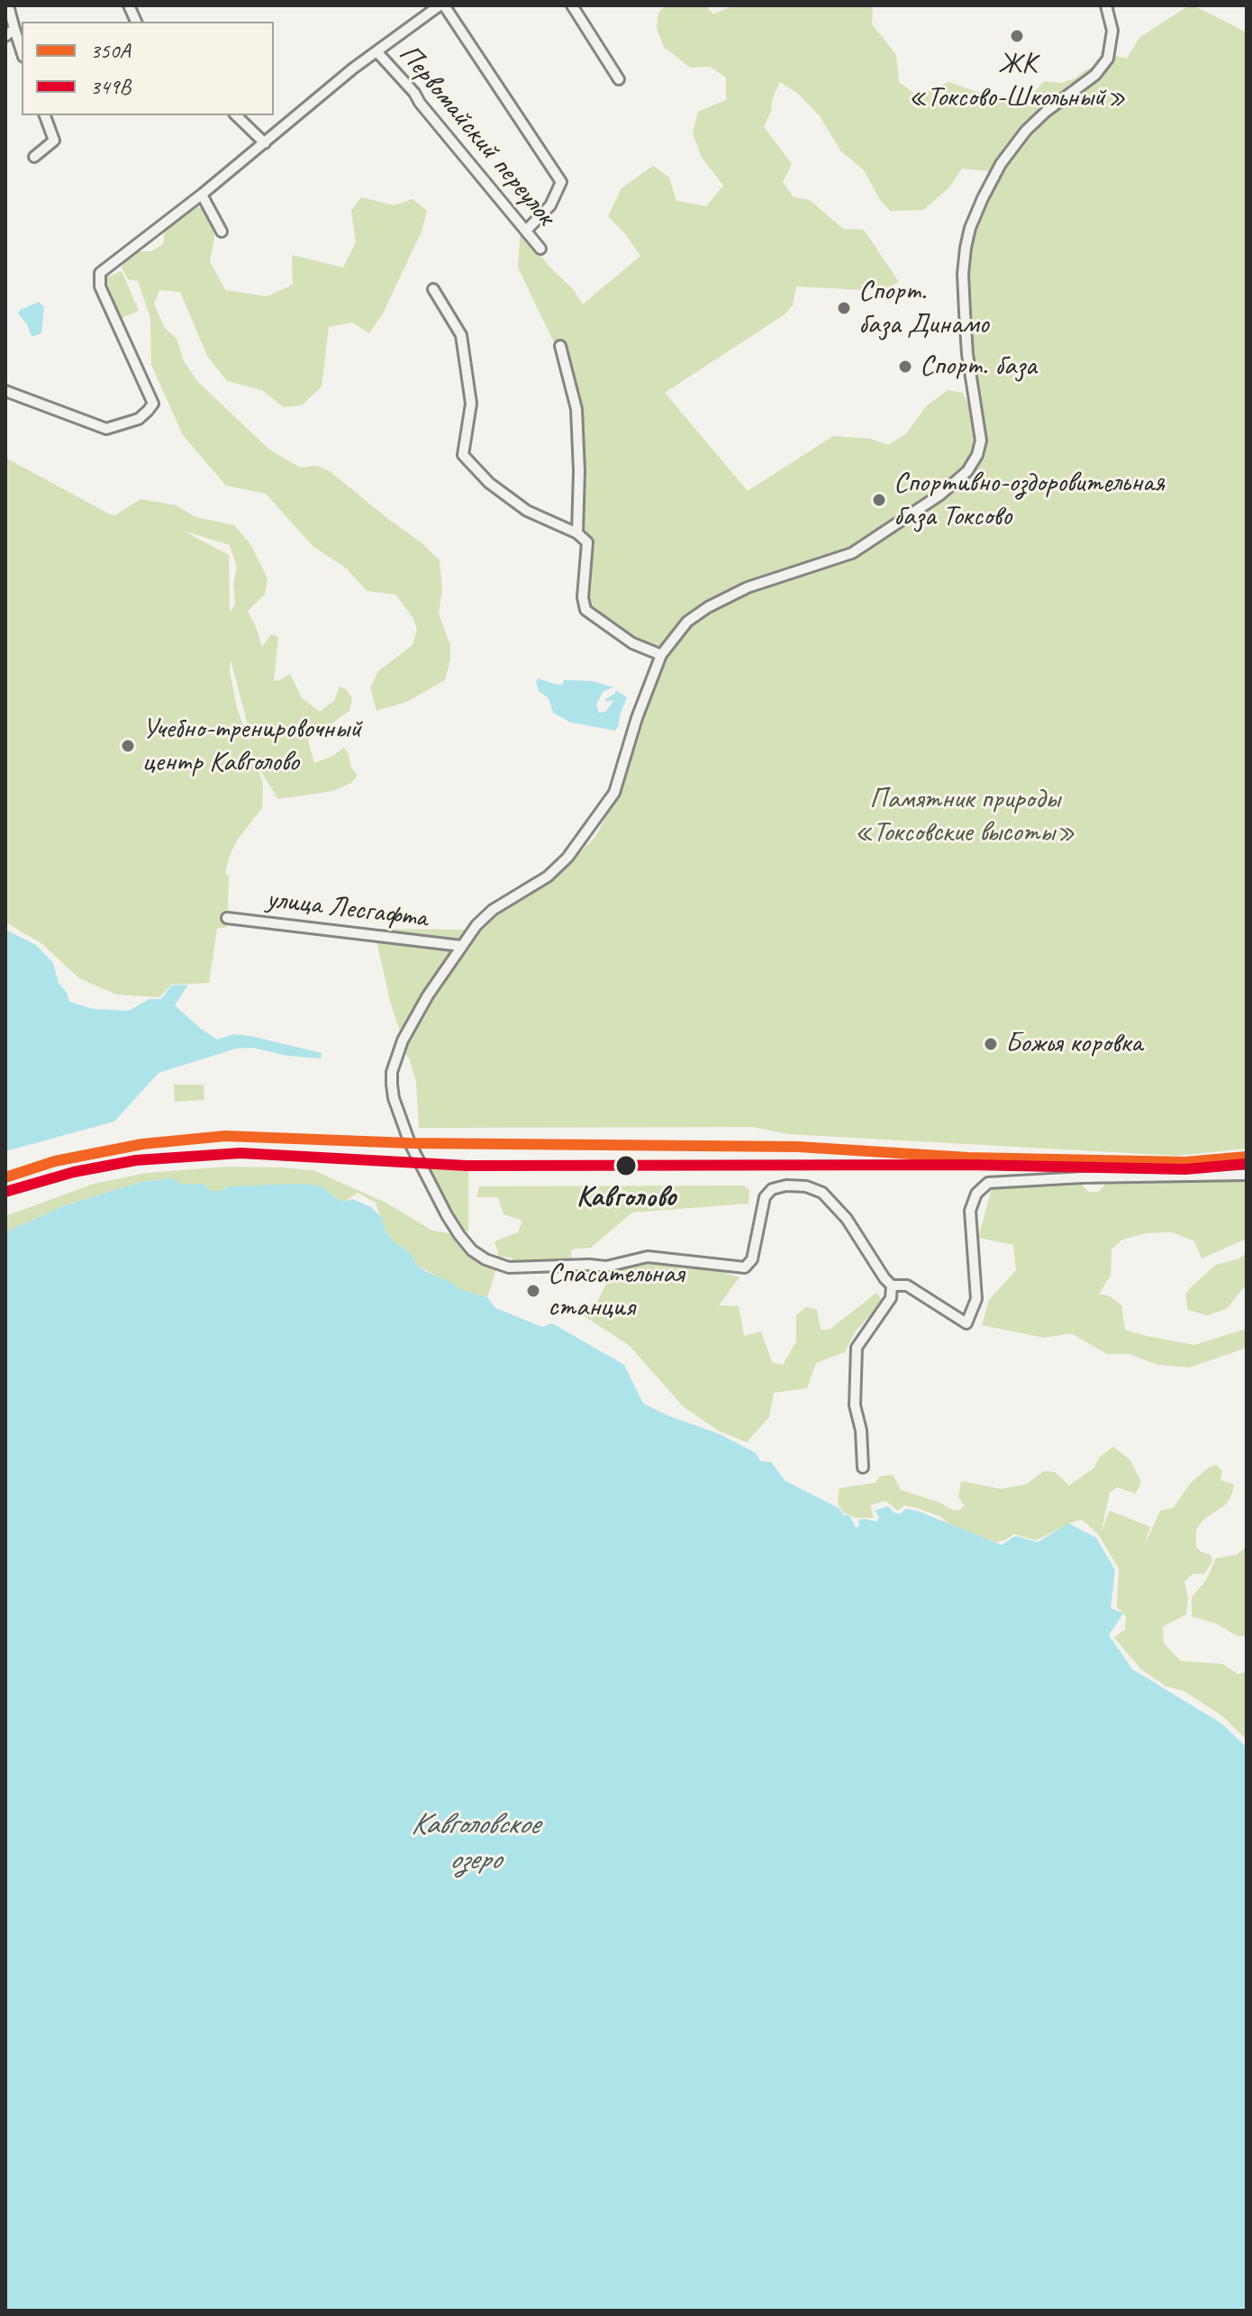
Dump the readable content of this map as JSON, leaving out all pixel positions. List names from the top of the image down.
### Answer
{
  "streets": {
    "street": ["Первомайский переулок", "улица Лесгафта"]
  },
  "water": ["Кавголовское озеро"],
  "parks": ["Памятник природы «Токсовские высоты»"],
  "places": [
    "ЖК «Токсово-Школьный»",
    "Спорт. база Динамо",
    "Спорт. база",
    "Спортивно-оздоровительная база Токсово",
    "Учебно-тренировочный центр Кавголово",
    "Божья коровка",
    "Кавголово",
    "Спасательная станция"
  ],
  "lines": ["transit line 350А", "transit line 349В"],
  "legend": ["350А", "349В"]
}
